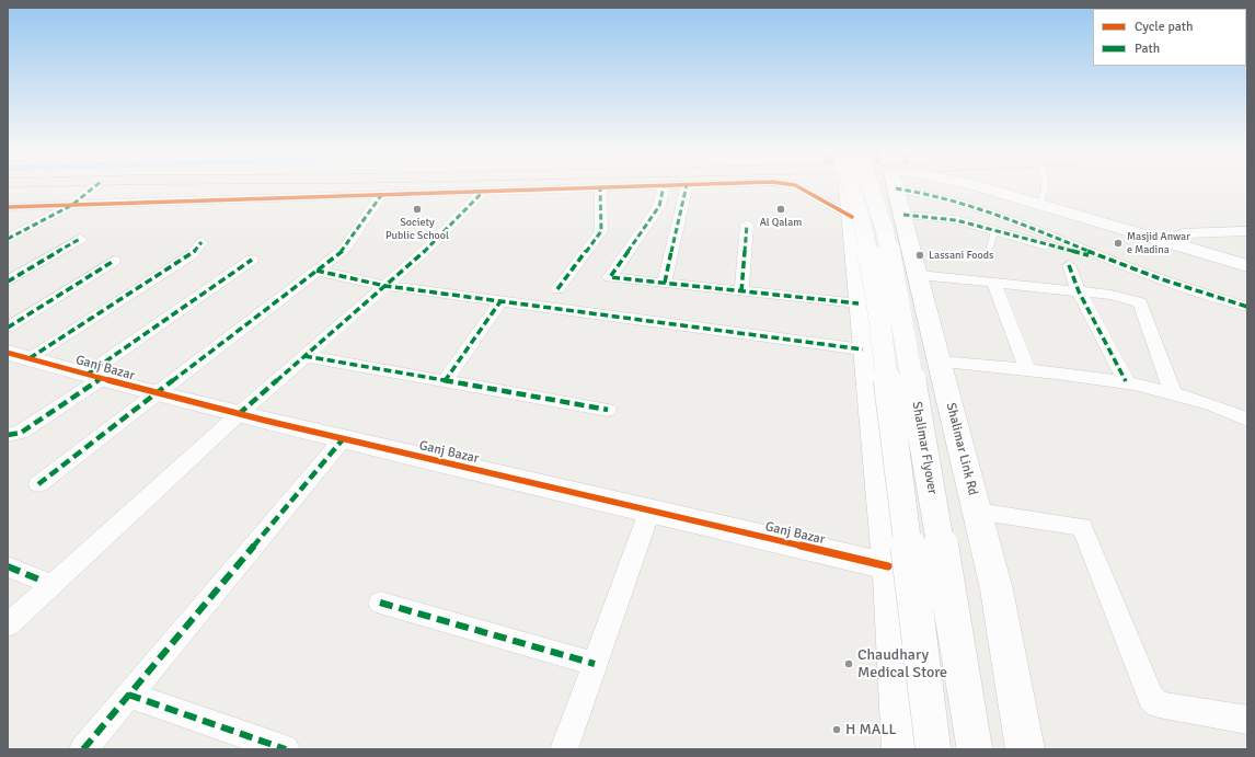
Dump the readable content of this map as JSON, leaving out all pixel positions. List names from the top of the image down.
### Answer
{
  "streets": {
    "main road": ["Ganj Bazar", "Shalimar Flyover", "Shalimar Link Rd"]
  },
  "places": [
    "Society Public School",
    "Al Qalam",
    "Masjid Anwar e Madina",
    "Lassani Foods",
    "Chaudhary Medical Store",
    "H MALL"
  ],
  "legend": ["Cycle path", "Path"]
}
